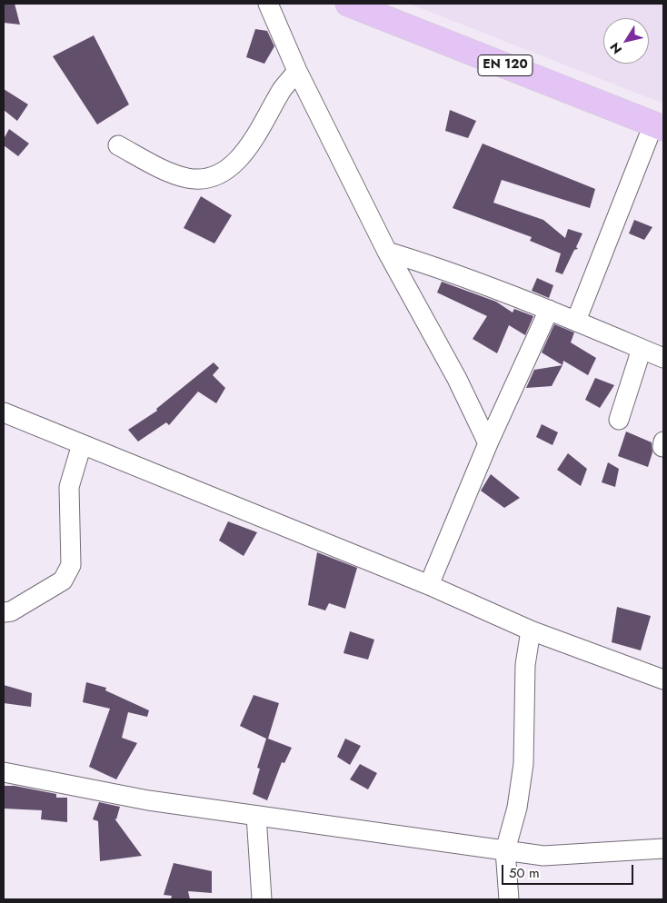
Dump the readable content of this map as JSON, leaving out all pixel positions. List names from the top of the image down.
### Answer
{
  "streets": {
    "main road": ["EN 120"]
  },
  "scale_bar": "50 m",
  "north": "bottom left"
}
